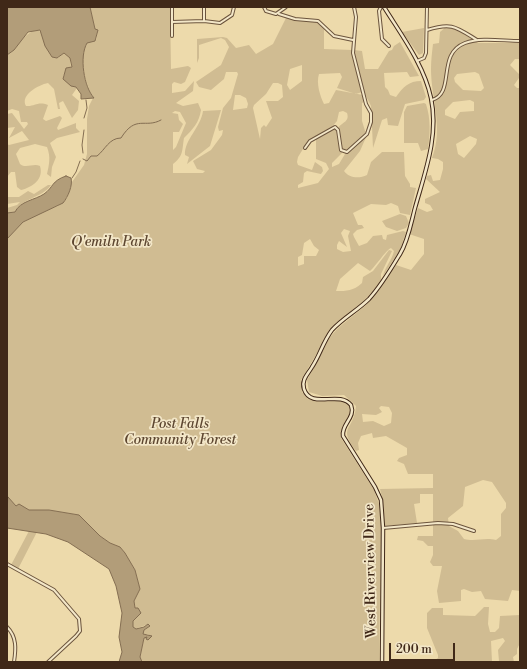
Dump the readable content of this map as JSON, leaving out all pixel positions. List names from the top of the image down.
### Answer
{
  "streets": {
    "street": ["West Riverview Drive"]
  },
  "parks": ["Q'emiln Park", "Post Falls Community Forest"],
  "scale_bar": "200 m"
}
